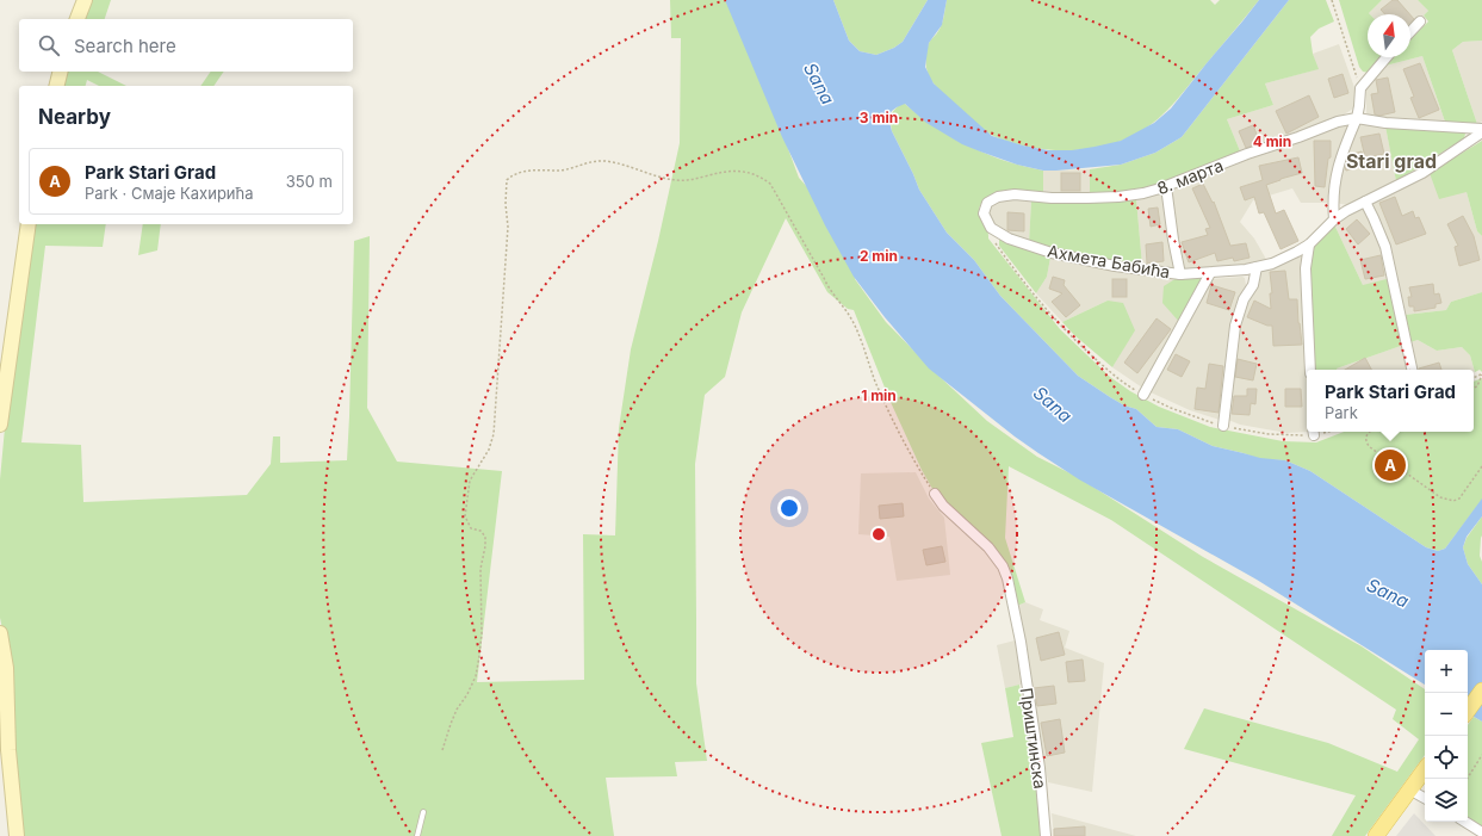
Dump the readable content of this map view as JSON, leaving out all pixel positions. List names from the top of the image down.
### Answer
{
  "streets": {
    "street": ["8. марта", "Ахмета Бабића", "Приштинска"]
  },
  "crossings": [
    ["8. марта", "Ахмета Бабића"]
  ],
  "districts": ["Stari grad"],
  "water": ["Sana"],
  "north": "top",
  "page": {
    "search": "Search here",
    "heading": "Nearby",
    "list": [
      {
        "mark": "A",
        "name": "Park Stari Grad",
        "note": "Park · Смaје Кахирића",
        "value": "350 m"
      }
    ],
    "popup": ["Park Stari Grad", "Park"],
    "pins": "A",
    "map_buttons": ["+", "−"]
  },
  "rings": [
    "3 min",
    "4 min",
    "2 min",
    "1 min"
  ]
}
